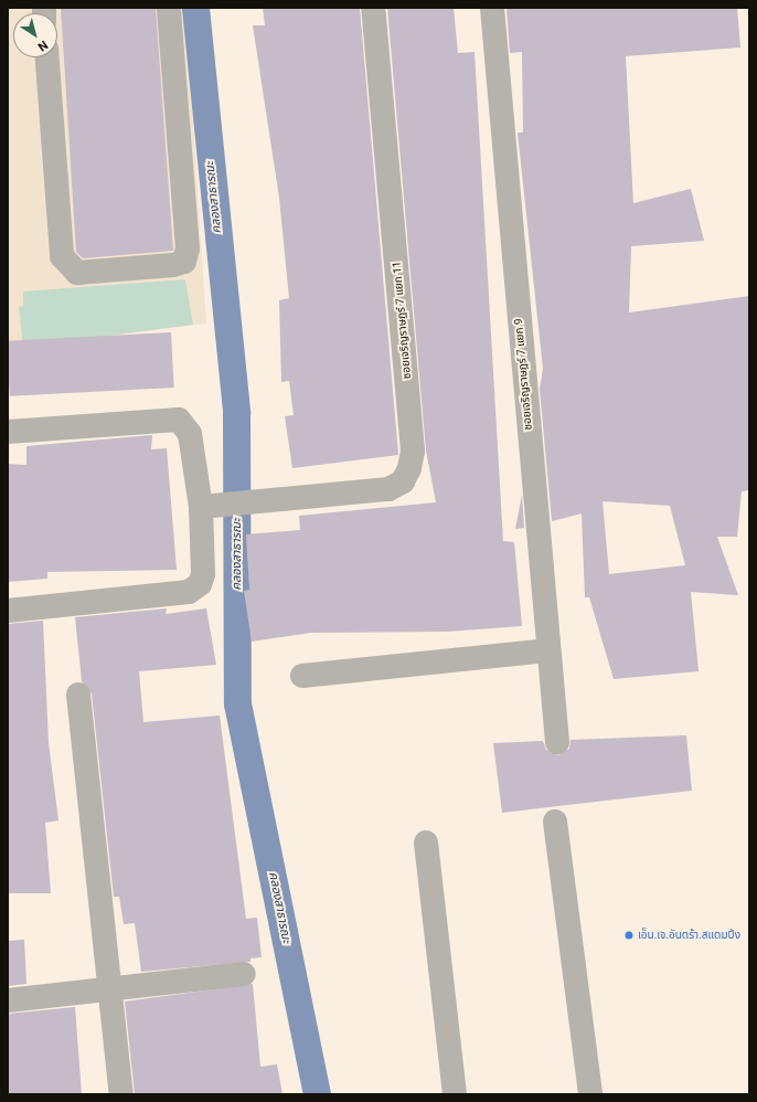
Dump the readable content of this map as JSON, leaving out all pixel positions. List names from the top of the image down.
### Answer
{
  "streets": {
    "street": ["ซอยเจริญราษฎร์ 7 แยก 11", "ซอยเจริญราษฎร์ 7 แยก 9"]
  },
  "water": ["คลองสาธารณะ"],
  "places": ["เอ็น.เจ.อันตร้า.สแตมปิ้ง"],
  "north": "bottom right"
}
